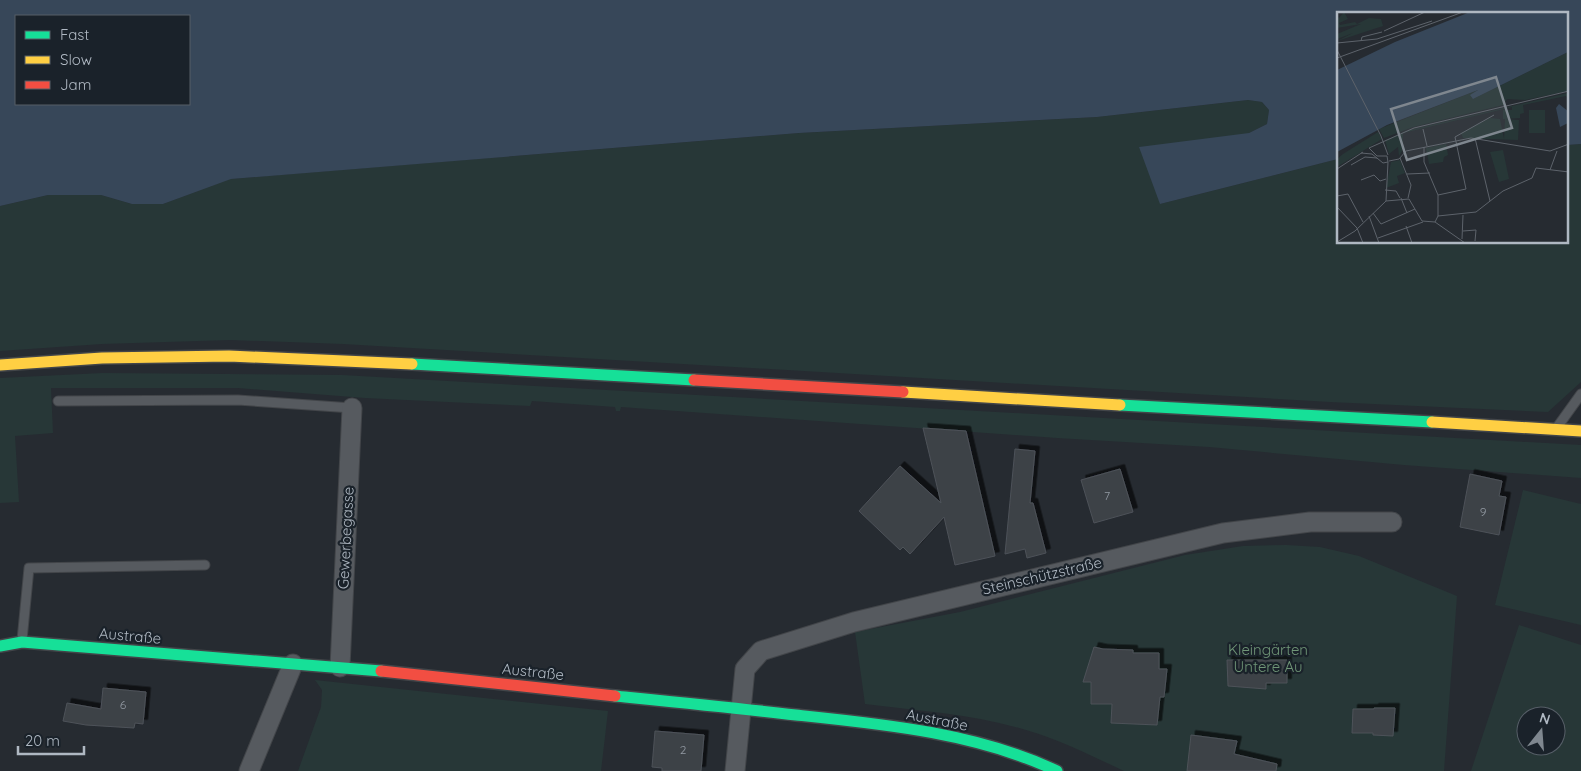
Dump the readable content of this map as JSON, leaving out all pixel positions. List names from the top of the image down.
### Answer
{
  "streets": {
    "main road": ["Austraße"],
    "street": ["Gewerbegasse", "Steinschützstraße"]
  },
  "crossings": [
    ["Gewerbegasse", "Austraße"],
    ["Steinschützstraße", "Austraße"]
  ],
  "parks": ["Kleingärten Untere Au"],
  "house_numbers": [
    "7",
    "9",
    "6",
    "2"
  ],
  "legend": ["Fast", "Slow", "Jam"],
  "scale_bar": "20 m",
  "north": "top"
}
